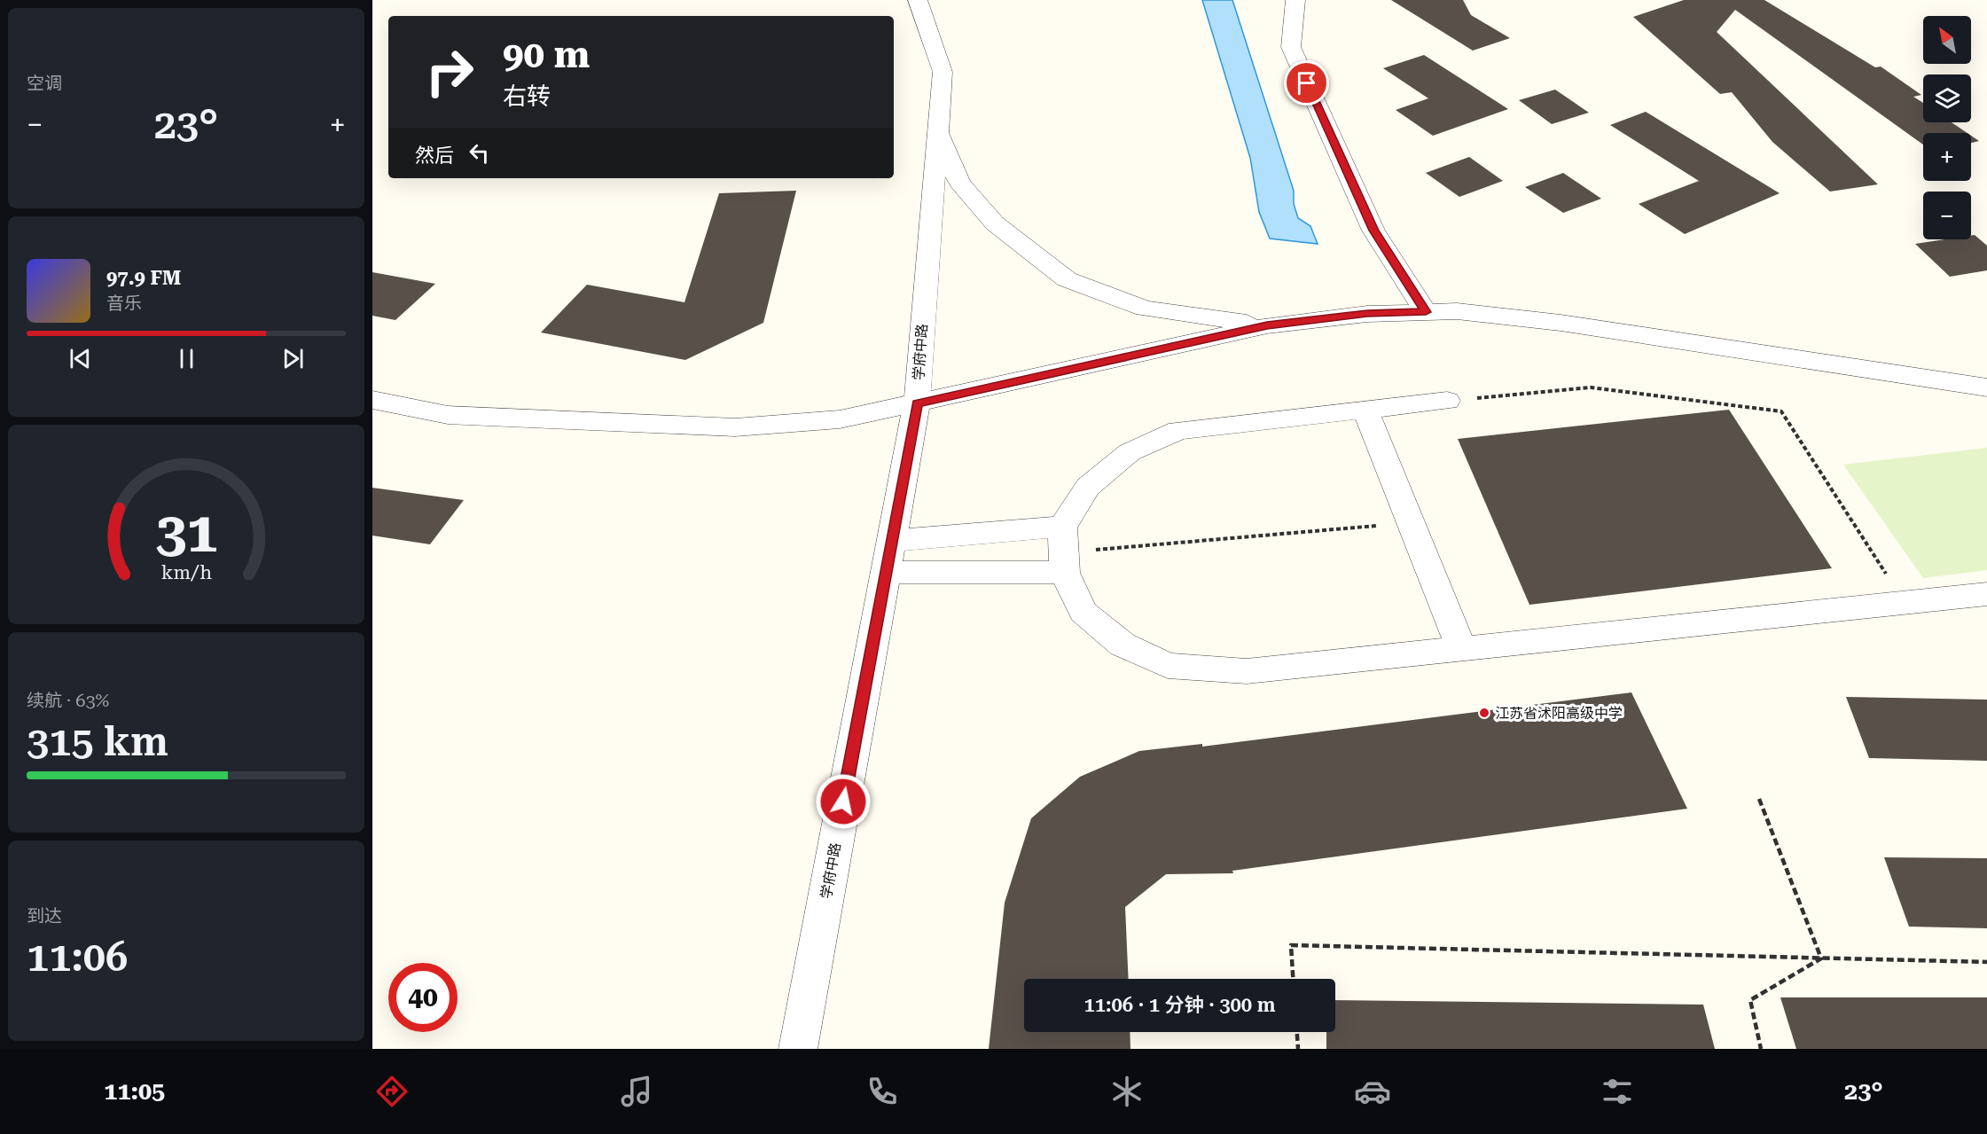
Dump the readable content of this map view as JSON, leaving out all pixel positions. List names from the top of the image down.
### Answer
{
  "streets": {
    "street": ["学府中路"]
  },
  "places": ["江苏省沭阳高级中学"],
  "north": "top left",
  "page": {
    "tile": [
      "空调",
      ["续航 · 63%", "315 km"],
      ["到达", "11:06"]
    ],
    "map_buttons": ["+", "−"],
    "turn": ["90 m", "右转"],
    "heat": ["−", "23°", "+"],
    "then": "然后",
    "song": ["97.9 FM", "音乐"],
    "limit": "40",
    "trip": "11:06 · 1 分钟 · 300 m",
    "tabs": ["11:05", "23°"],
    "gauge": ["31", "km/h"]
  }
}
